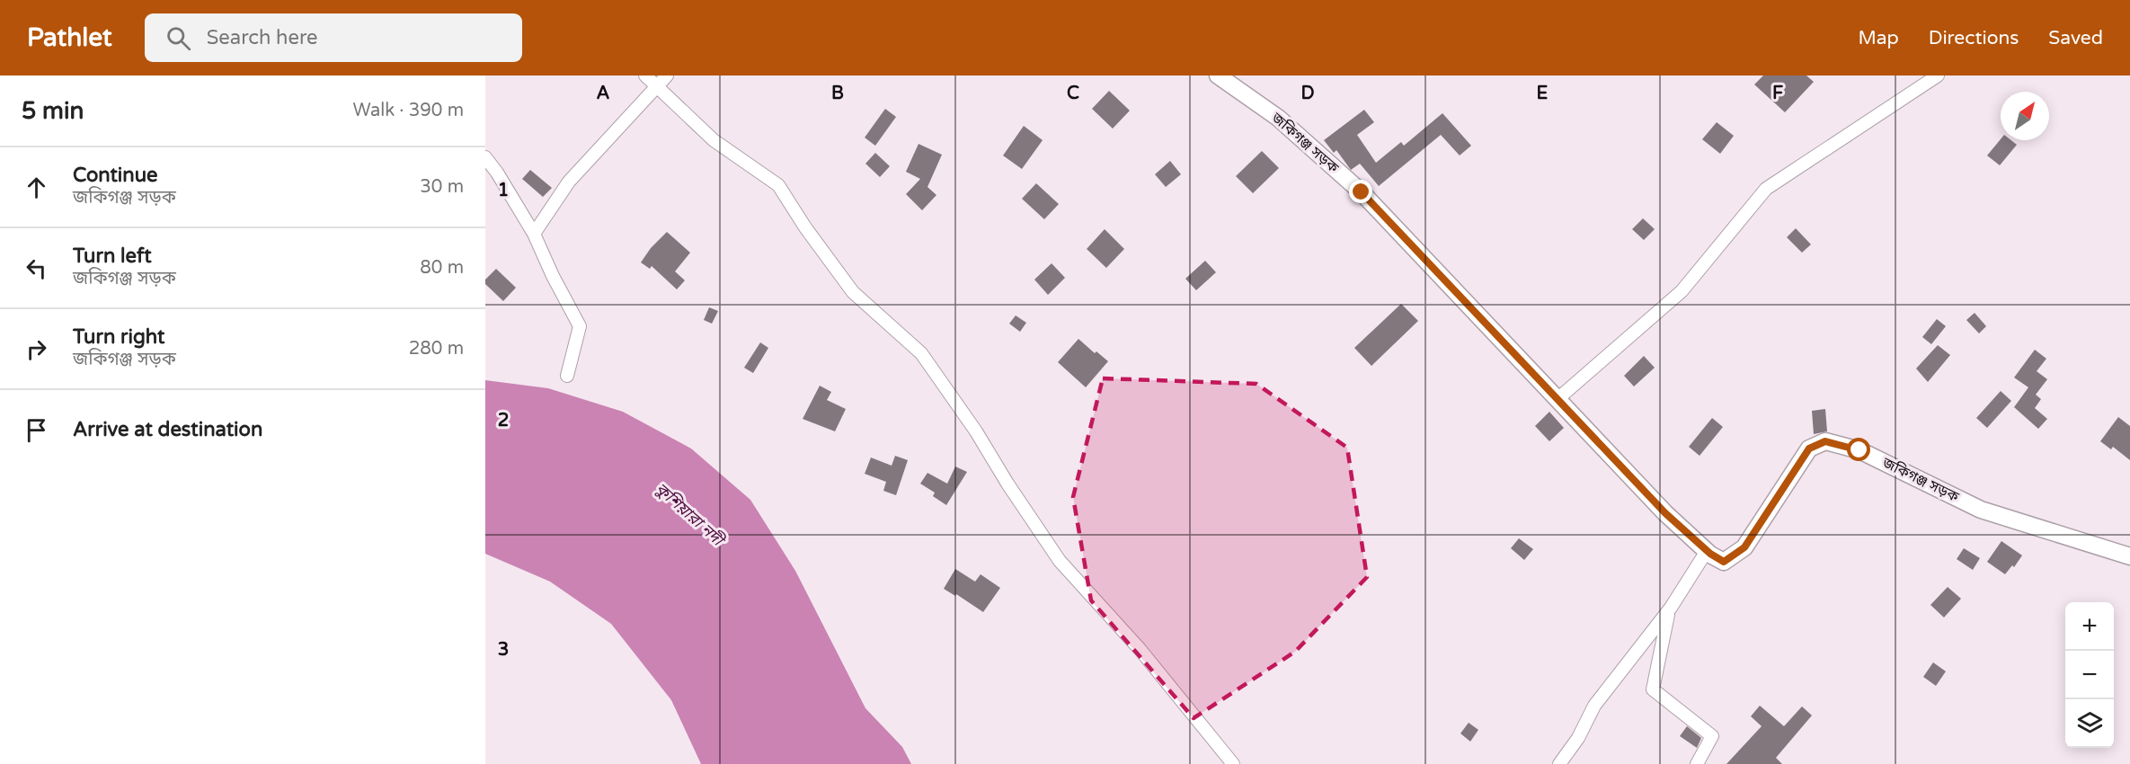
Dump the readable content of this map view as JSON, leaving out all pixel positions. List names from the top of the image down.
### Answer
{
  "streets": {
    "main road": ["জকিগঞ্জ সড়ক"]
  },
  "water": ["কুশিয়ারা নদী"],
  "north": "top right",
  "page": {
    "header": "Pathlet",
    "search": "Search here",
    "nav": ["Map", "Directions", "Saved"],
    "heading": ["5 min", "Walk · 390 m"],
    "list": [
      ["Continue", "জকিগঞ্জ সড়ক", "30 m"],
      ["Turn left", "জকিগঞ্জ সড়ক", "80 m"],
      ["Turn right", "জকিগঞ্জ সড়ক", "280 m"],
      "Arrive at destination"
    ],
    "map_buttons": ["+", "−"]
  },
  "grid": {
    "columns": [
      "A",
      "B",
      "C",
      "D",
      "E",
      "F"
    ],
    "rows": ["1", "2", "3"]
  }
}
